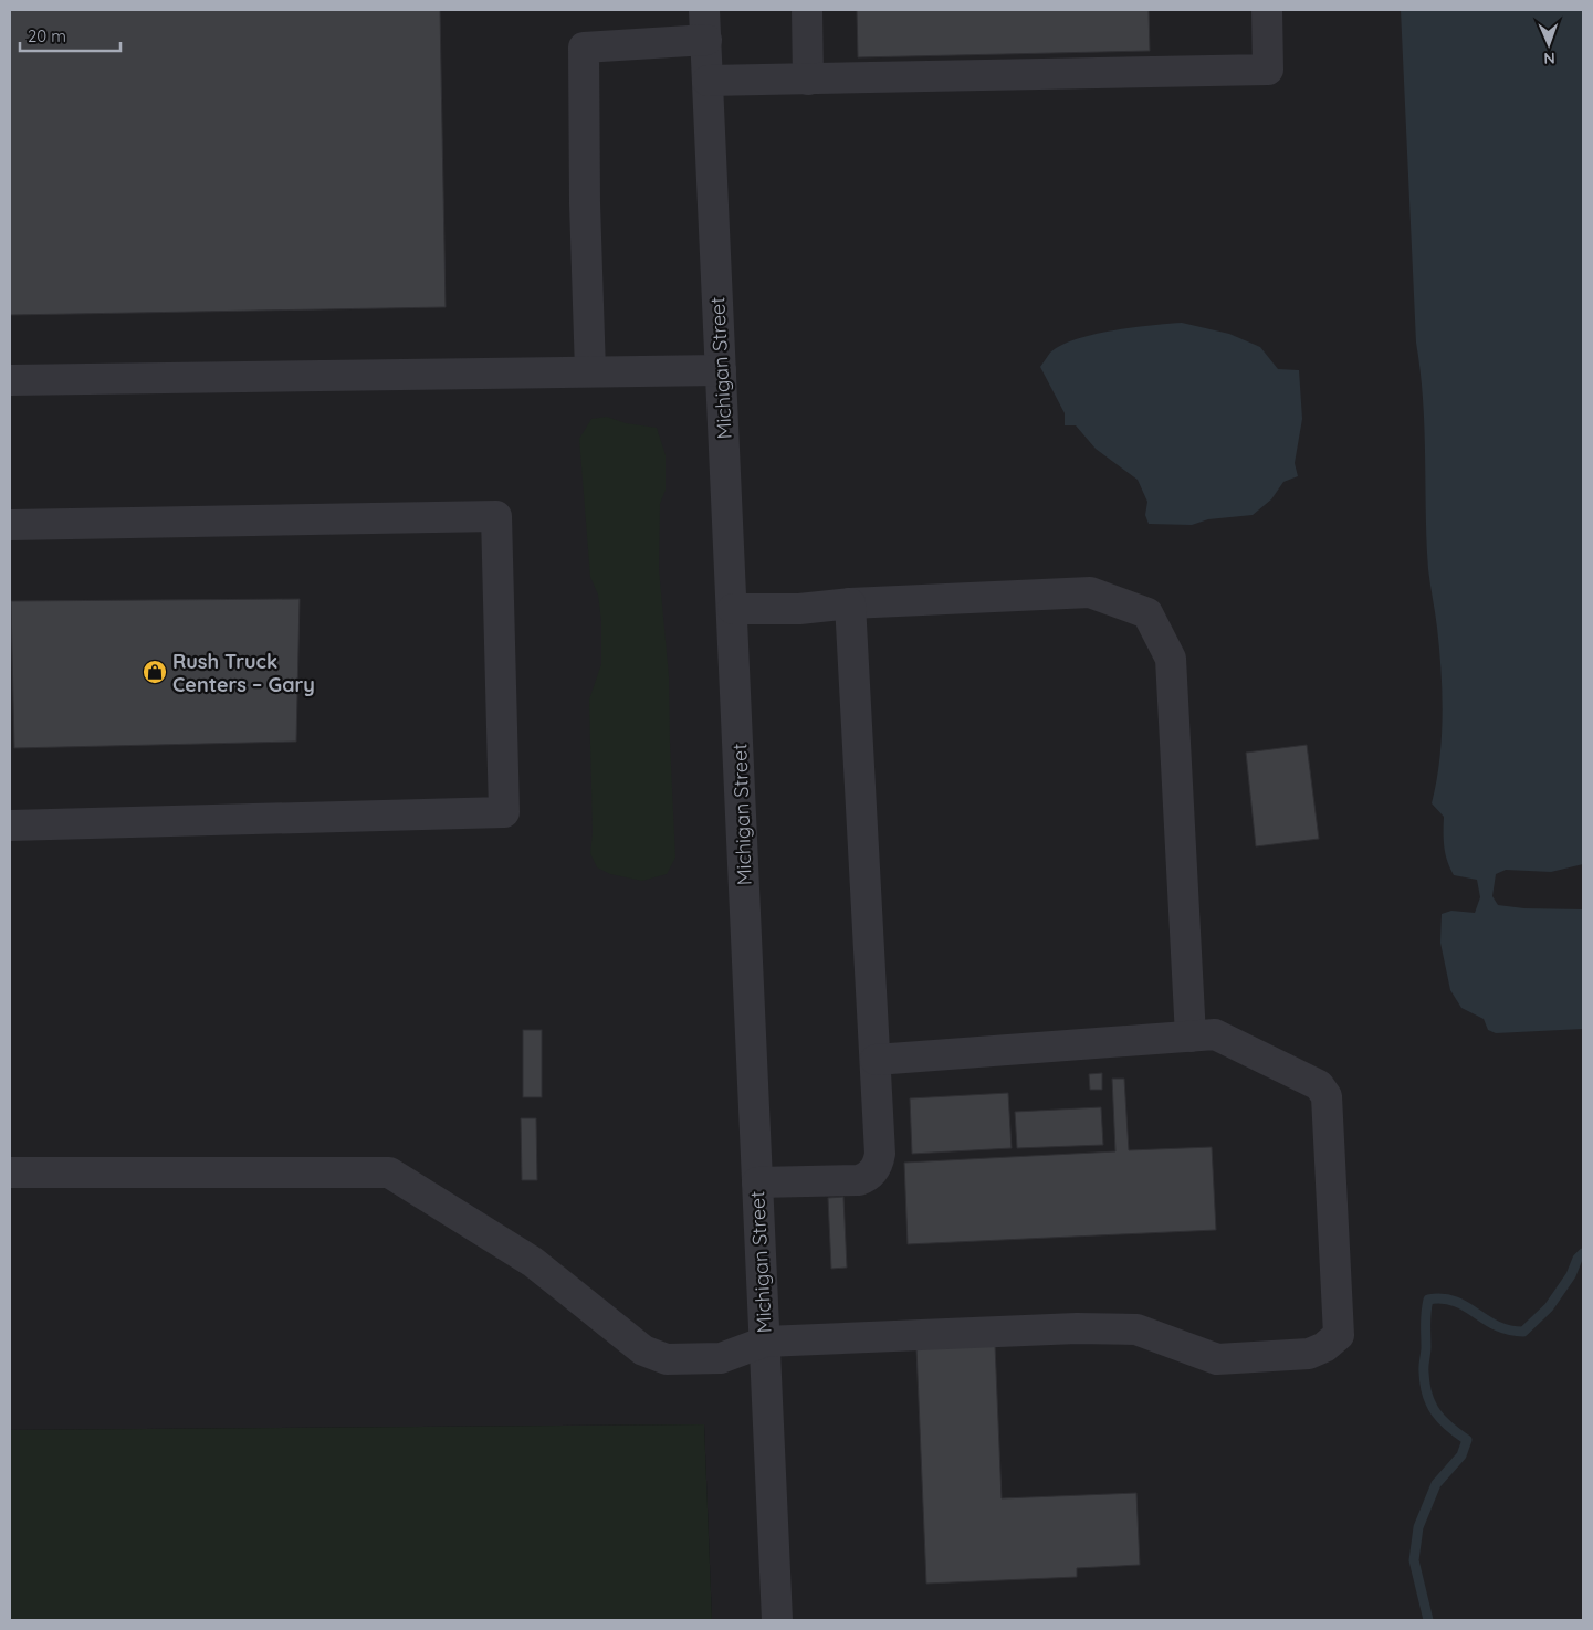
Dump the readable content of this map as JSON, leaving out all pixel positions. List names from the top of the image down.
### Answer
{
  "streets": {
    "street": ["Michigan Street"]
  },
  "places": {
    "shop": ["Rush Truck Centers – Gary"]
  },
  "scale_bar": "20 m",
  "north": "bottom"
}
